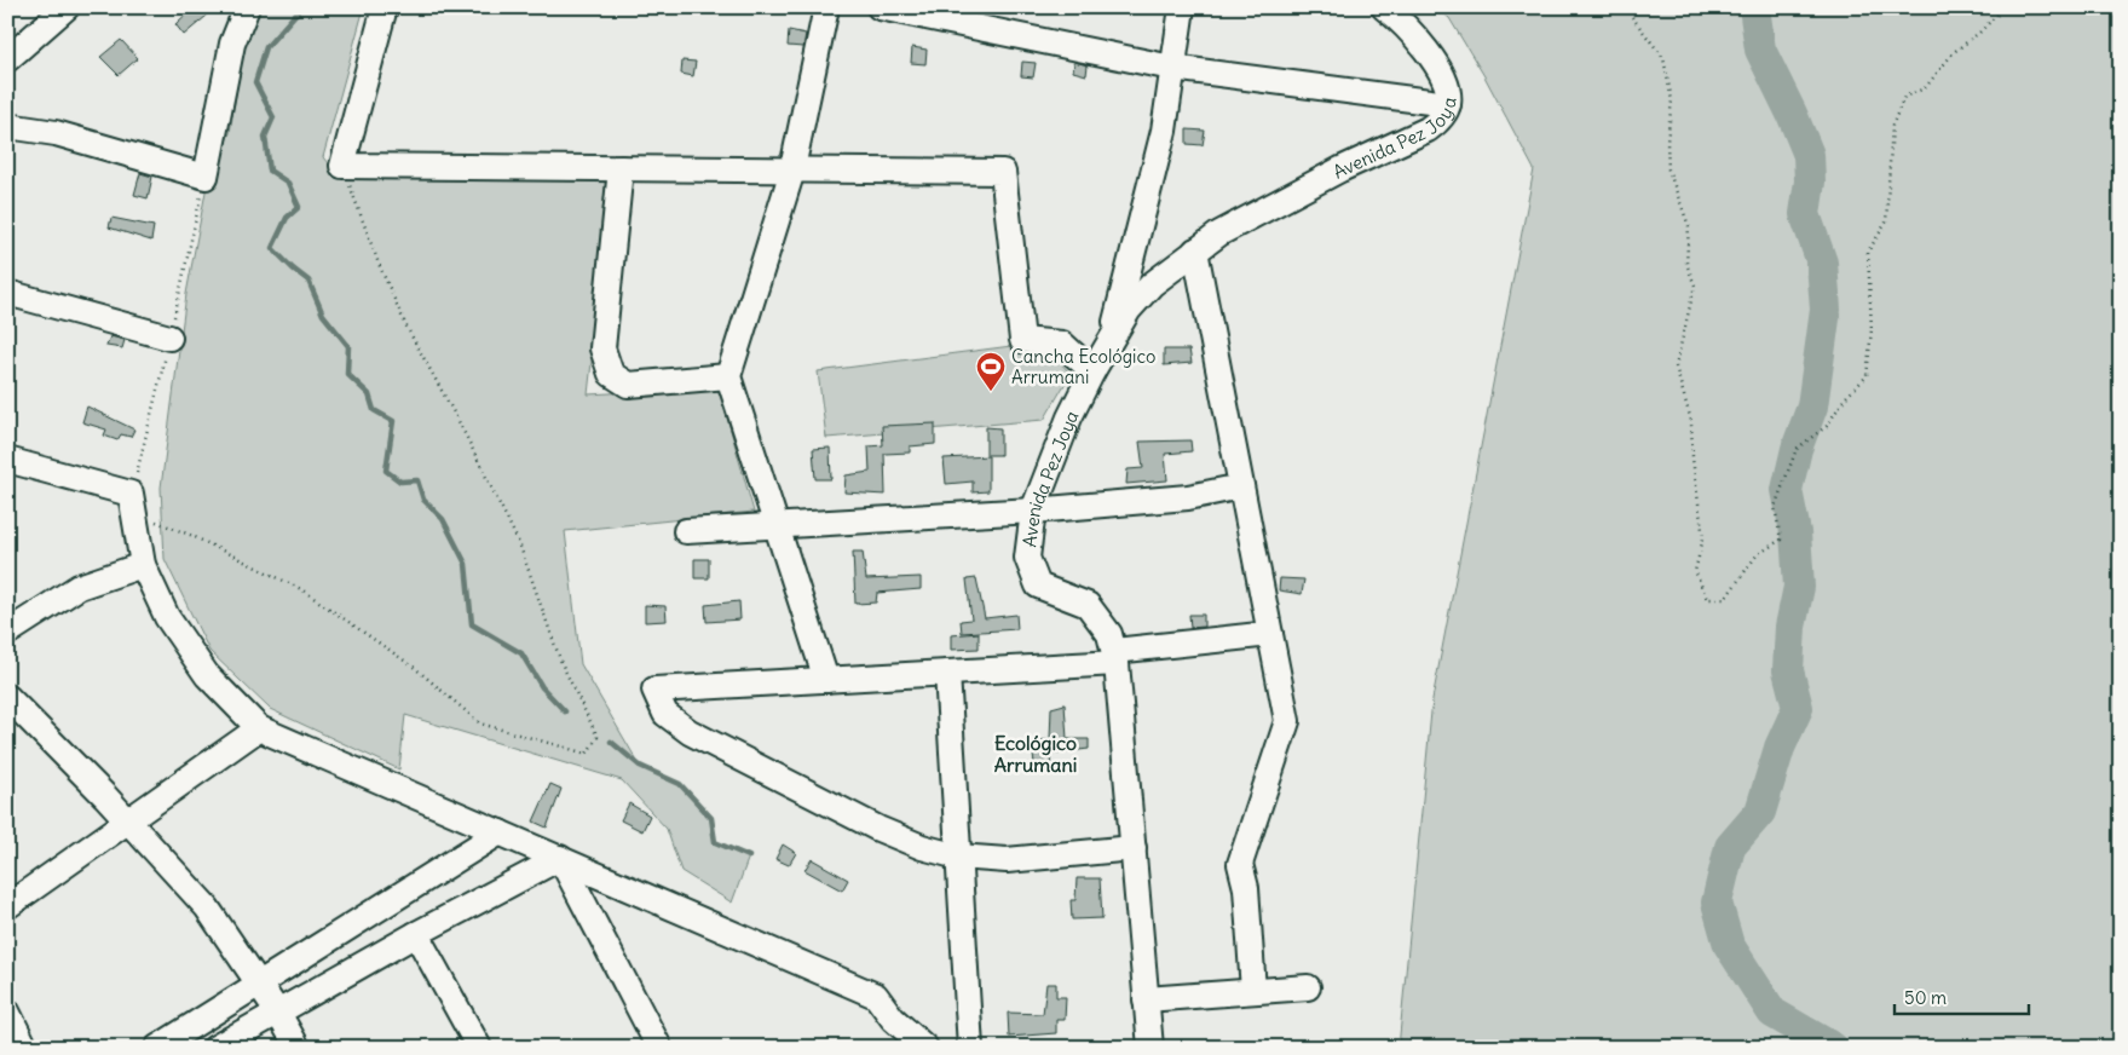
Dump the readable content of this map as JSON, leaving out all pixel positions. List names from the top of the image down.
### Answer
{
  "streets": {
    "street": ["Avenida Pez Joya"]
  },
  "districts": ["Ecológico Arrumani"],
  "places": {
    "sports": ["Cancha Ecológico Arrumani"]
  },
  "scale_bar": "50 m"
}
